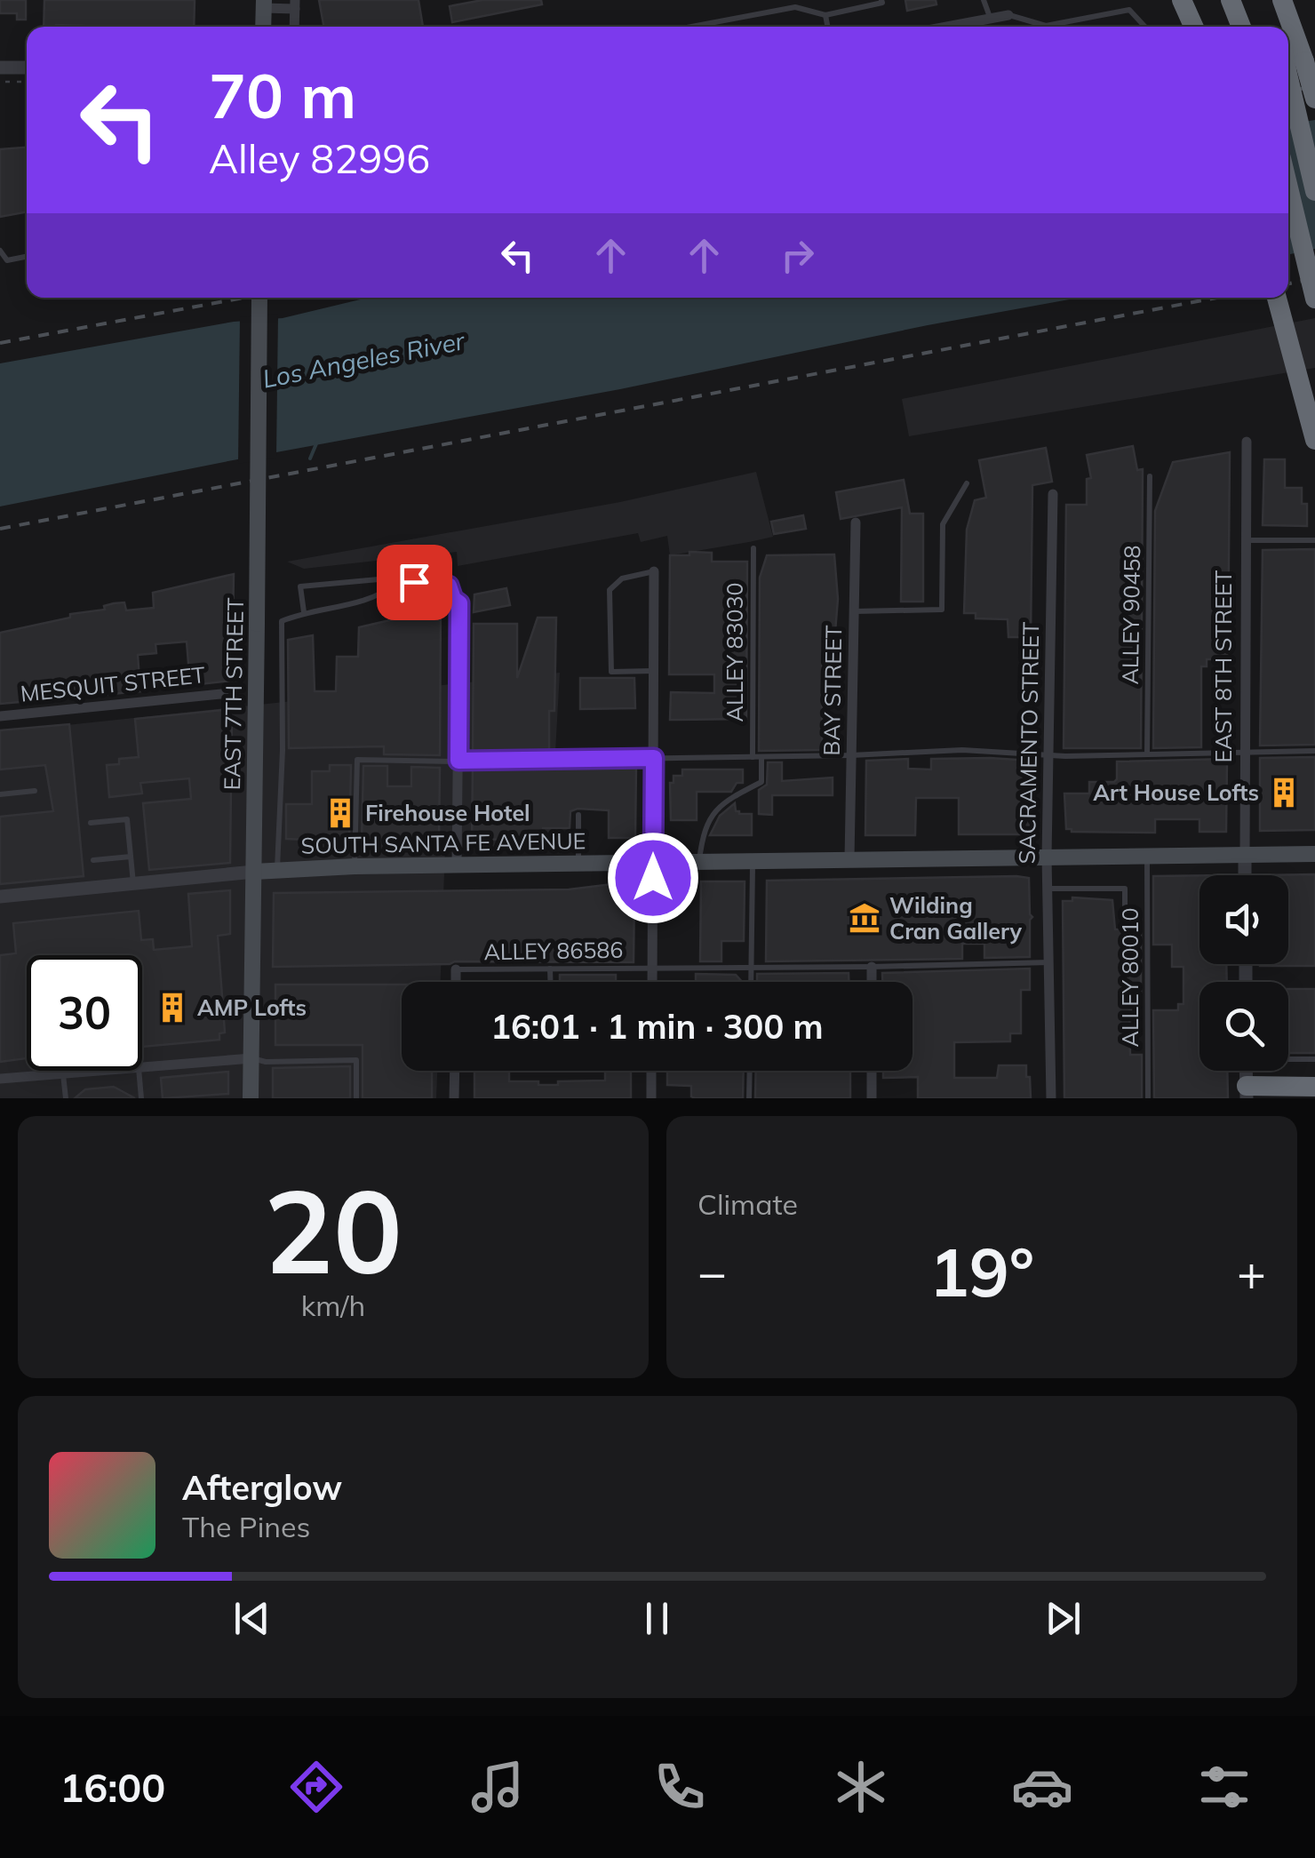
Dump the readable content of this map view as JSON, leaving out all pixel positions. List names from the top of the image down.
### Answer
{
  "streets": {
    "main road": ["EAST 7TH STREET", "SOUTH SANTA FE AVENUE"],
    "street": [
      "EAST 8TH STREET",
      "MESQUIT STREET",
      "BAY STREET",
      "SACRAMENTO STREET"
    ],
    "lane": [
      "ALLEY 90458",
      "ALLEY 83030",
      "ALLEY 86586",
      "ALLEY 80010"
    ]
  },
  "crossings": [
    ["EAST 8TH STREET", "SOUTH SANTA FE AVENUE"],
    ["BAY STREET", "SOUTH SANTA FE AVENUE"],
    ["EAST 7TH STREET", "SOUTH SANTA FE AVENUE"],
    ["SACRAMENTO STREET", "SOUTH SANTA FE AVENUE"],
    ["SACRAMENTO STREET", "ALLEY 86586"],
    ["SOUTH SANTA FE AVENUE", "ALLEY 80010"]
  ],
  "water": ["Los Angeles River"],
  "places": {
    "building": ["Art House Lofts", "Firehouse Hotel", "AMP Lofts"],
    "museum": ["Wilding Cran Gallery"]
  },
  "page": {
    "turn": ["70 m", "Alley 82996"],
    "limit": "30",
    "trip": "16:01 · 1 min · 300 m",
    "tile": [
      ["20", "km/h"],
      "Climate"
    ],
    "heat": ["−", "19°", "+"],
    "song": ["Afterglow", "The Pines"],
    "tabs": "16:00"
  }
}
